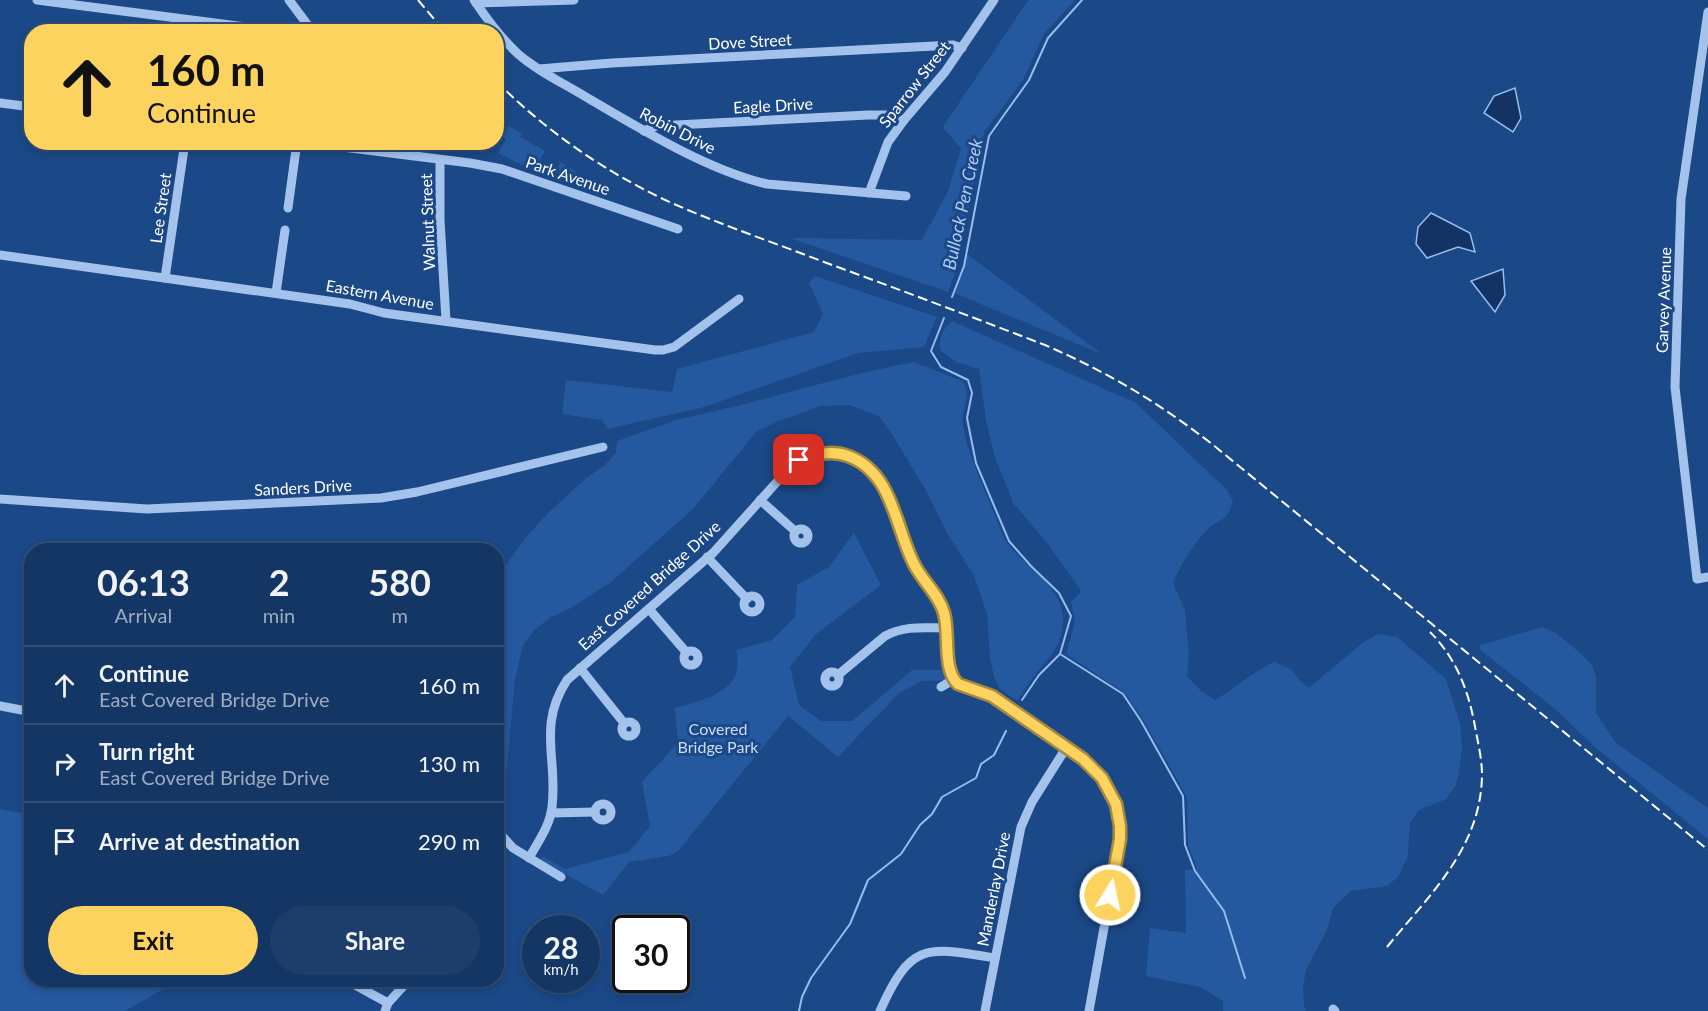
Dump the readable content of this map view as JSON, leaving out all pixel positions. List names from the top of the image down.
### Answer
{
  "streets": {
    "street": [
      "Dove Street",
      "Sparrow Street",
      "Eagle Drive",
      "Robin Drive",
      "Park Avenue",
      "Lee Street",
      "Walnut Street",
      "Eastern Avenue",
      "Garvey Avenue",
      "Sanders Drive",
      "East Covered Bridge Drive",
      "Manderlay Drive"
    ]
  },
  "crossings": [
    ["Dove Street", "Sparrow Street"],
    ["Dove Street", "Robin Drive"],
    ["Sparrow Street", "Eagle Drive"],
    ["Sparrow Street", "Robin Drive"],
    ["Eagle Drive", "Robin Drive"],
    ["Park Avenue", "Walnut Street"],
    ["Lee Street", "Eastern Avenue"],
    ["Walnut Street", "Eastern Avenue"]
  ],
  "water": ["Bullock Pen Creek"],
  "parks": ["Covered Bridge Park"],
  "page": {
    "turn": ["160 m", "Continue"],
    "eta": [
      "06:13",
      "Arrival",
      "2",
      "min",
      "580",
      "m"
    ],
    "list": [
      {
        "name": "Continue",
        "note": "East Covered Bridge Drive",
        "value": "160 m"
      },
      {
        "name": "Turn right",
        "note": "East Covered Bridge Drive",
        "value": "130 m"
      },
      {
        "name": "Arrive at destination",
        "value": "290 m"
      }
    ],
    "buttons": ["Exit", "Share"],
    "speed": "28 km/h",
    "limit": "30"
  }
}
